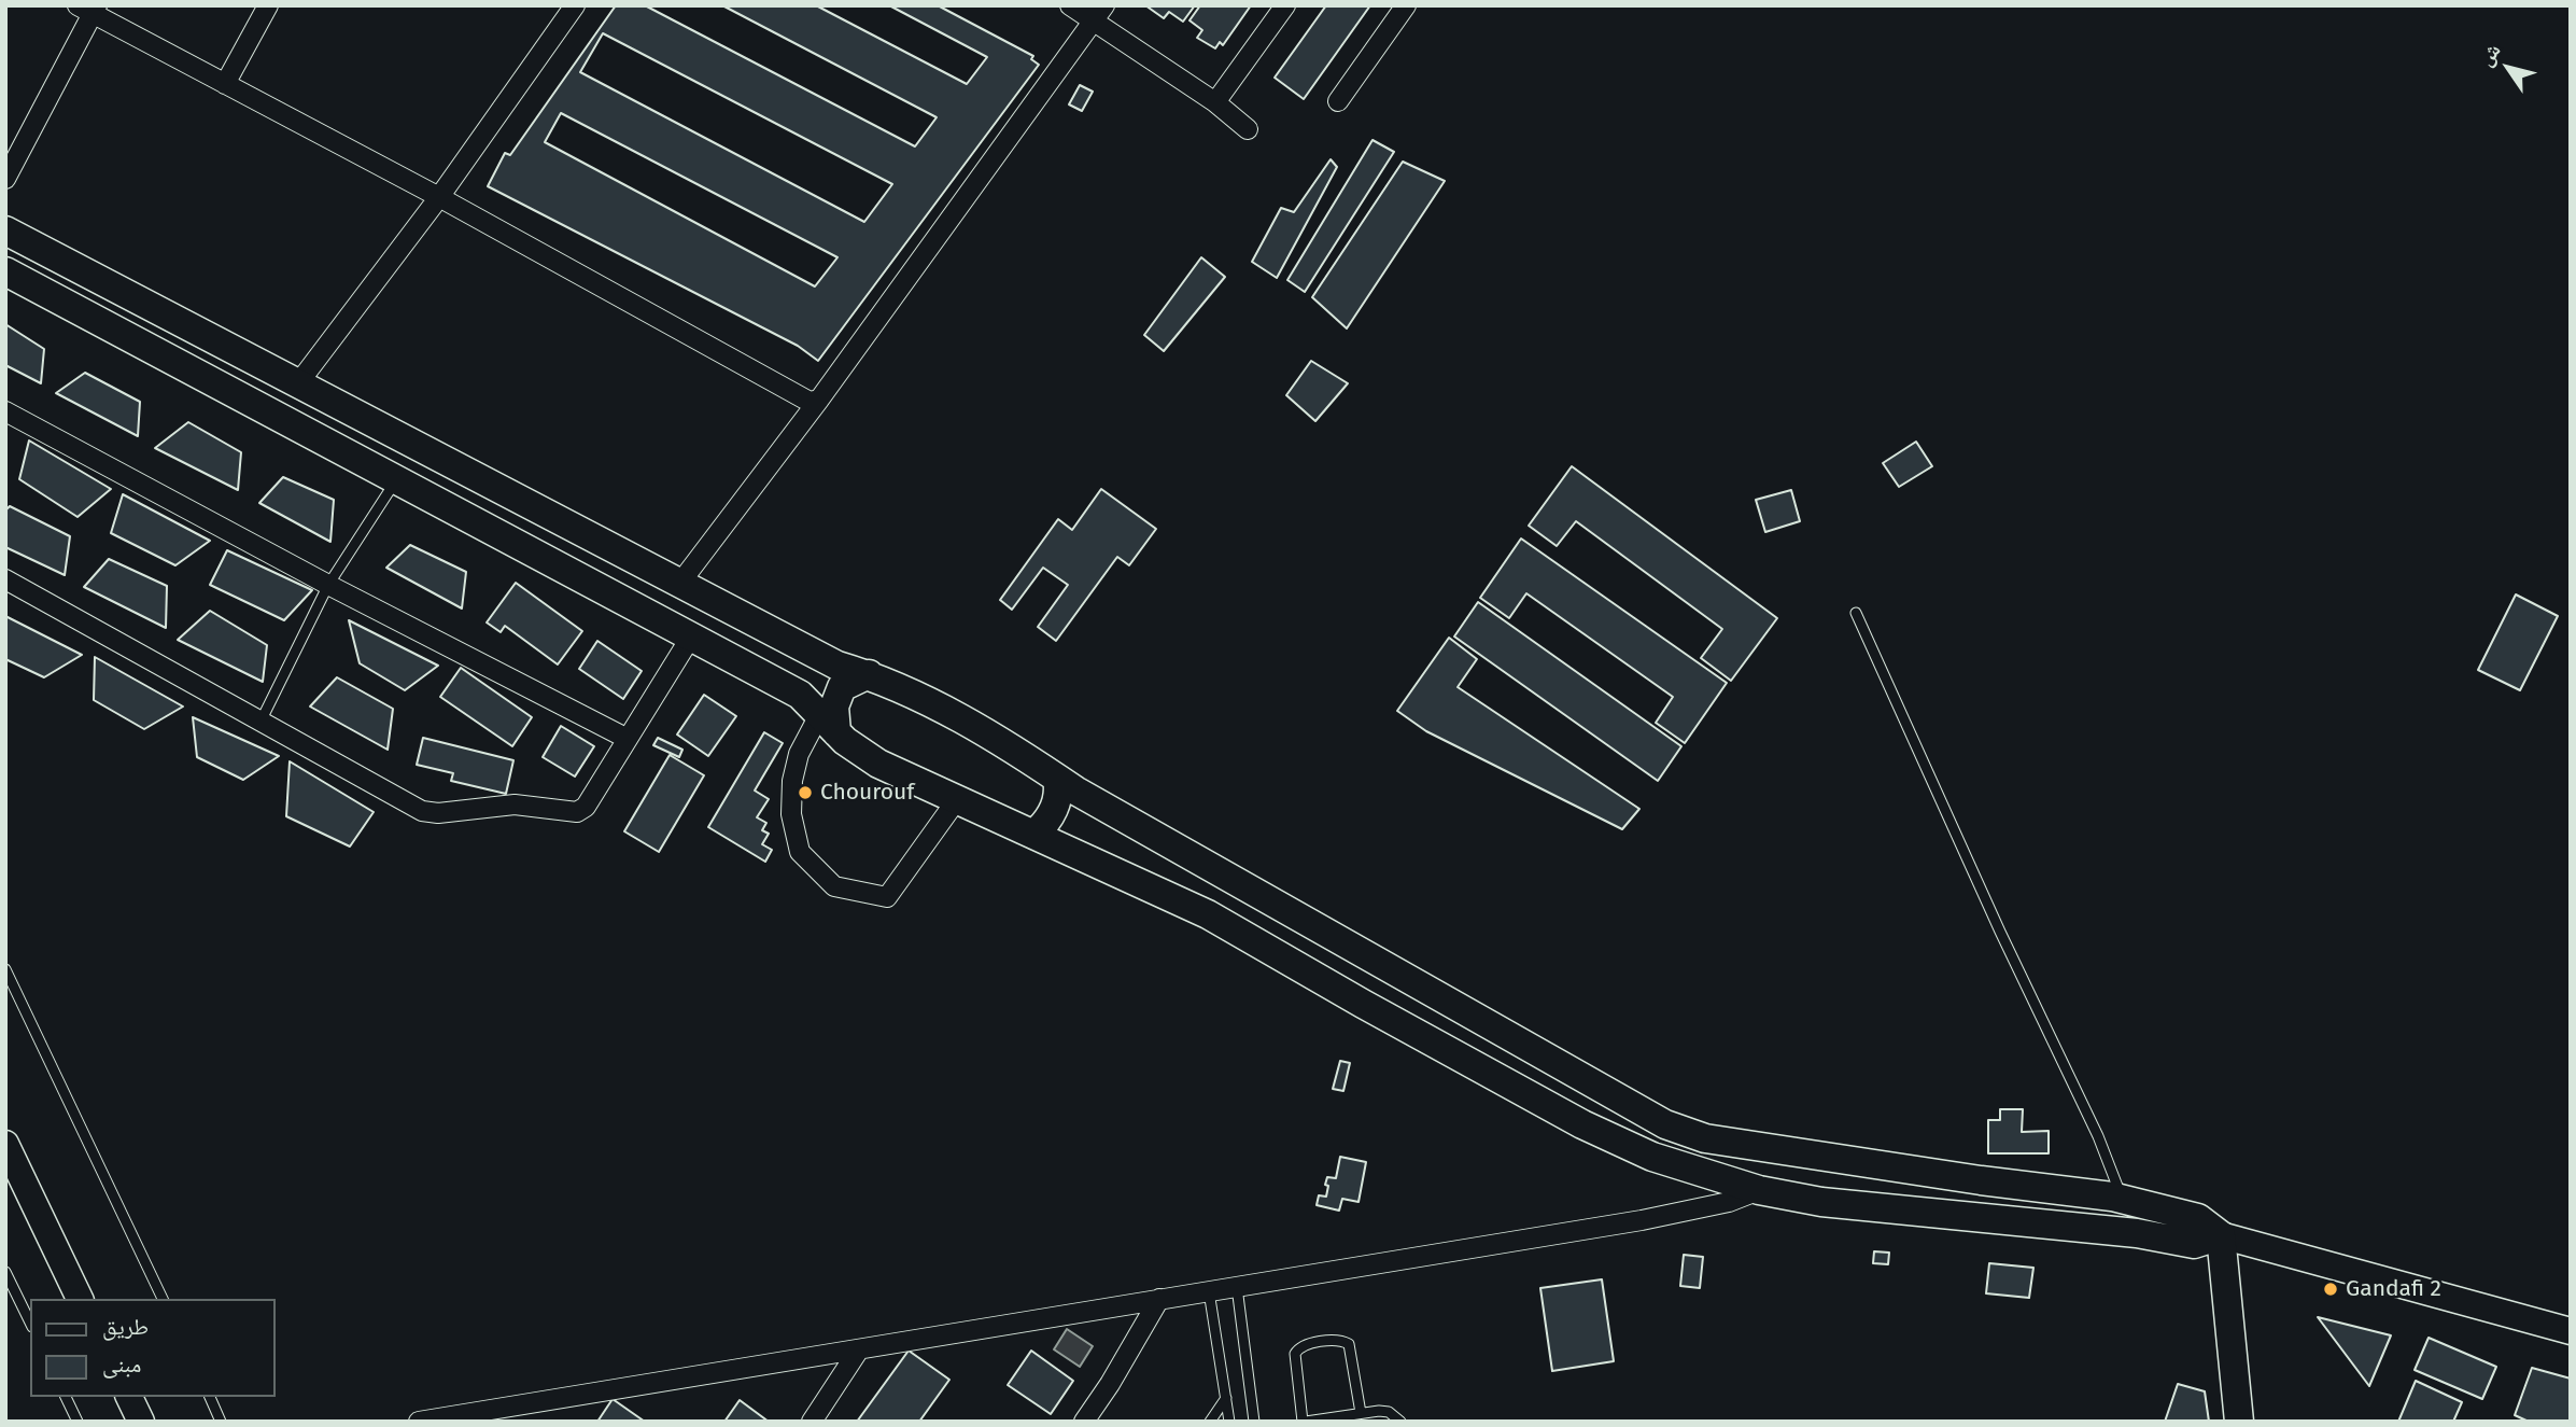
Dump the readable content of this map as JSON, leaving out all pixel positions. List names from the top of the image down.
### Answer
{
  "places": ["Chourouf", "Gandafi 2"],
  "legend": ["طريق", "مبنى"],
  "north": "top left"
}
